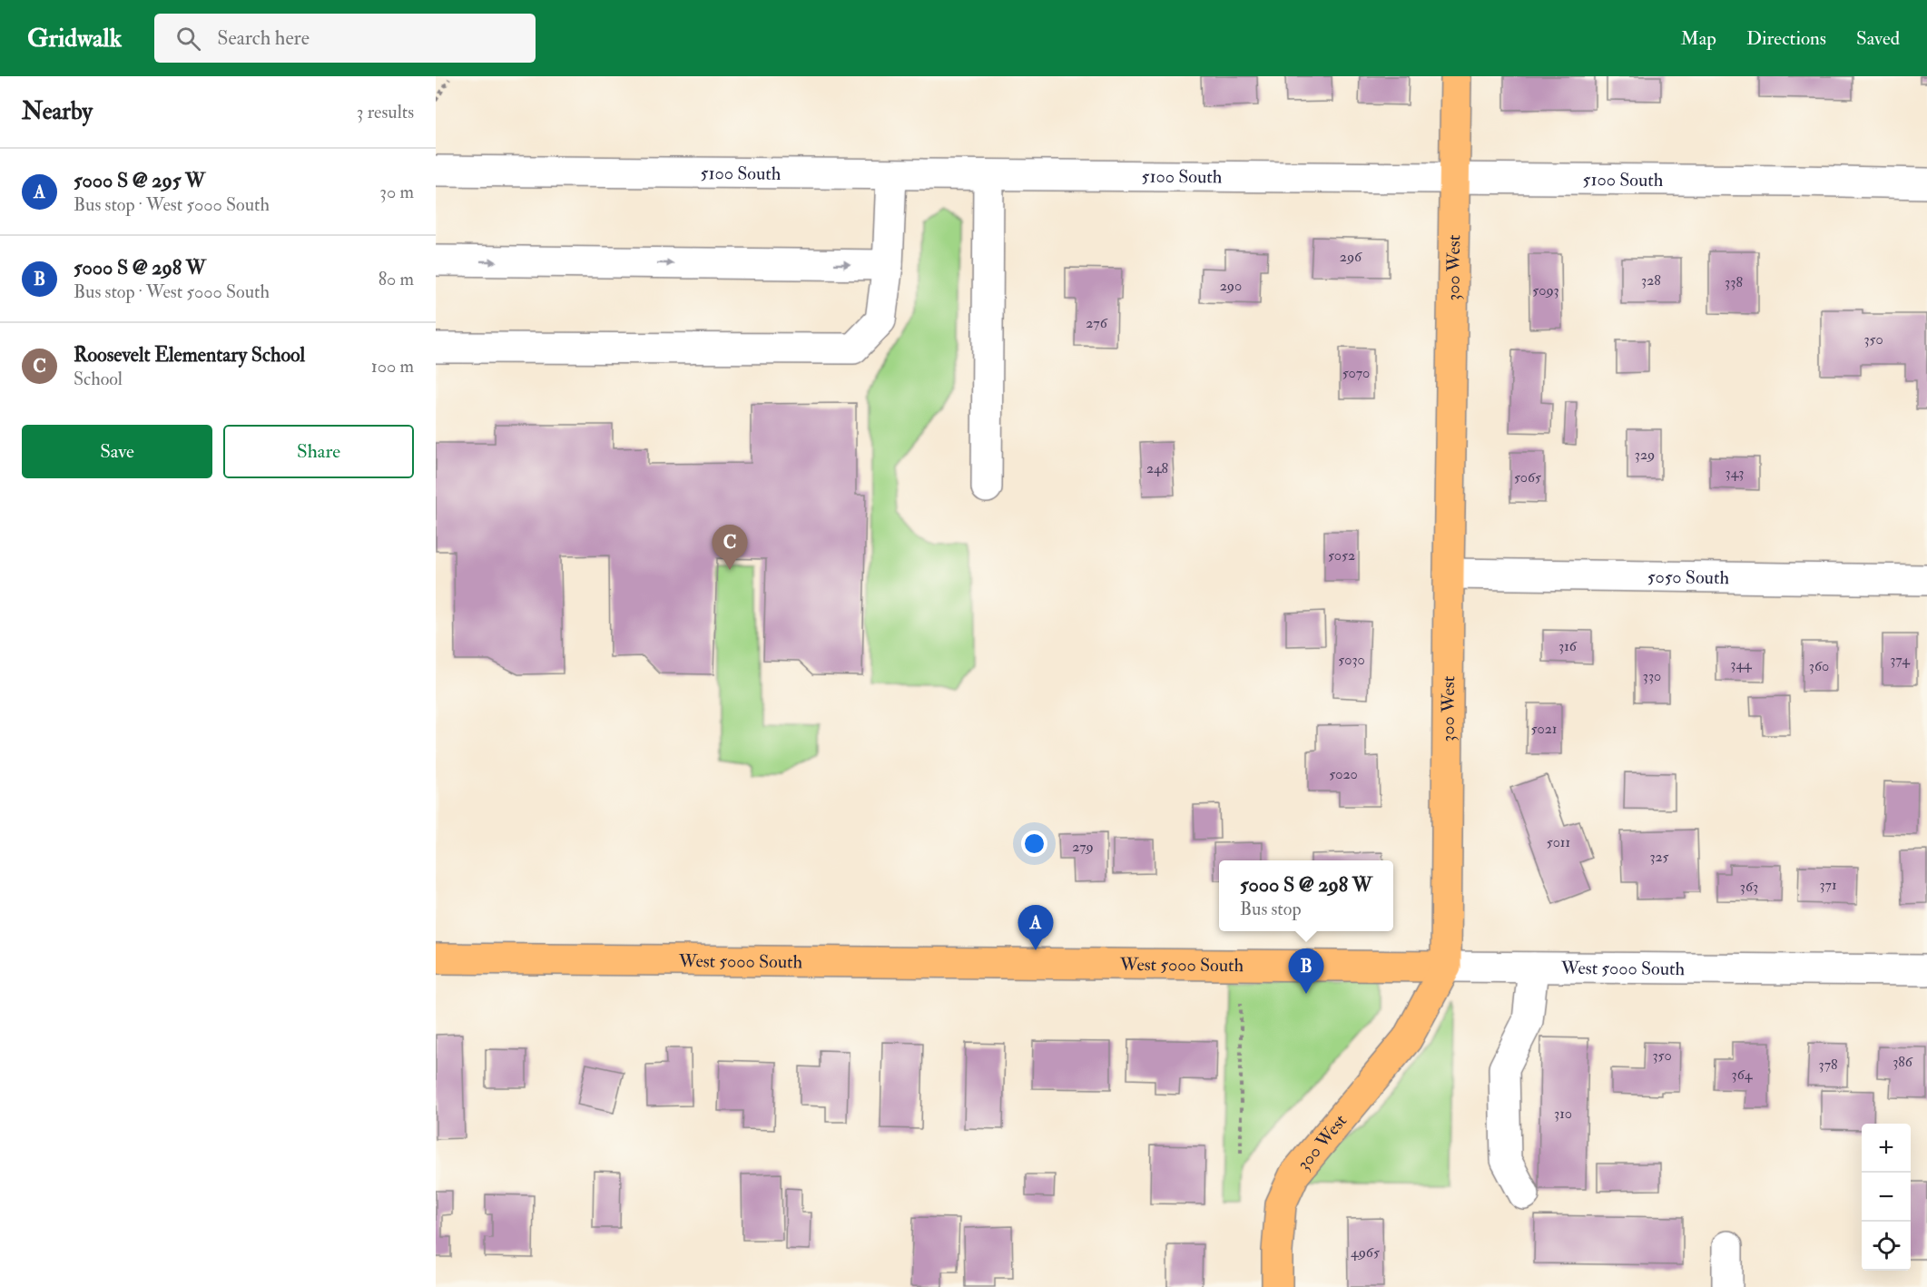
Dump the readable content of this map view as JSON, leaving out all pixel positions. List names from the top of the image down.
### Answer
{
  "streets": {
    "main road": ["300 West", "West 5000 South"],
    "street": ["5100 South", "5050 South"]
  },
  "crossings": [
    ["5100 South", "300 West"],
    ["300 West", "5050 South"],
    ["300 West", "West 5000 South"]
  ],
  "house_numbers": [
    "296",
    "328",
    "338",
    "290",
    "5093",
    "276",
    "350",
    "5070",
    "329",
    "248",
    "343",
    "5065",
    "5052",
    "316",
    "5030",
    "374",
    "344",
    "360",
    "330",
    "5021",
    "5020",
    "5011",
    "279",
    "325",
    "371",
    "363",
    "350",
    "386",
    "378",
    "364",
    "310",
    "4965"
  ],
  "page": {
    "header": "Gridwalk",
    "search": "Search here",
    "nav": ["Map", "Directions", "Saved"],
    "heading": ["Nearby", "3 results"],
    "list": [
      {
        "mark": "A",
        "name": "5000 S @ 295 W",
        "note": "Bus stop · West 5000 South",
        "value": "30 m"
      },
      {
        "mark": "B",
        "name": "5000 S @ 298 W",
        "note": "Bus stop · West 5000 South",
        "value": "80 m"
      },
      {
        "mark": "C",
        "name": "Roosevelt Elementary School",
        "note": "School",
        "value": "100 m"
      }
    ],
    "buttons": ["Save", "Share"],
    "pins": ["C", "A", "B"],
    "popup": ["5000 S @ 298 W", "Bus stop"],
    "map_buttons": ["+", "−"]
  }
}
